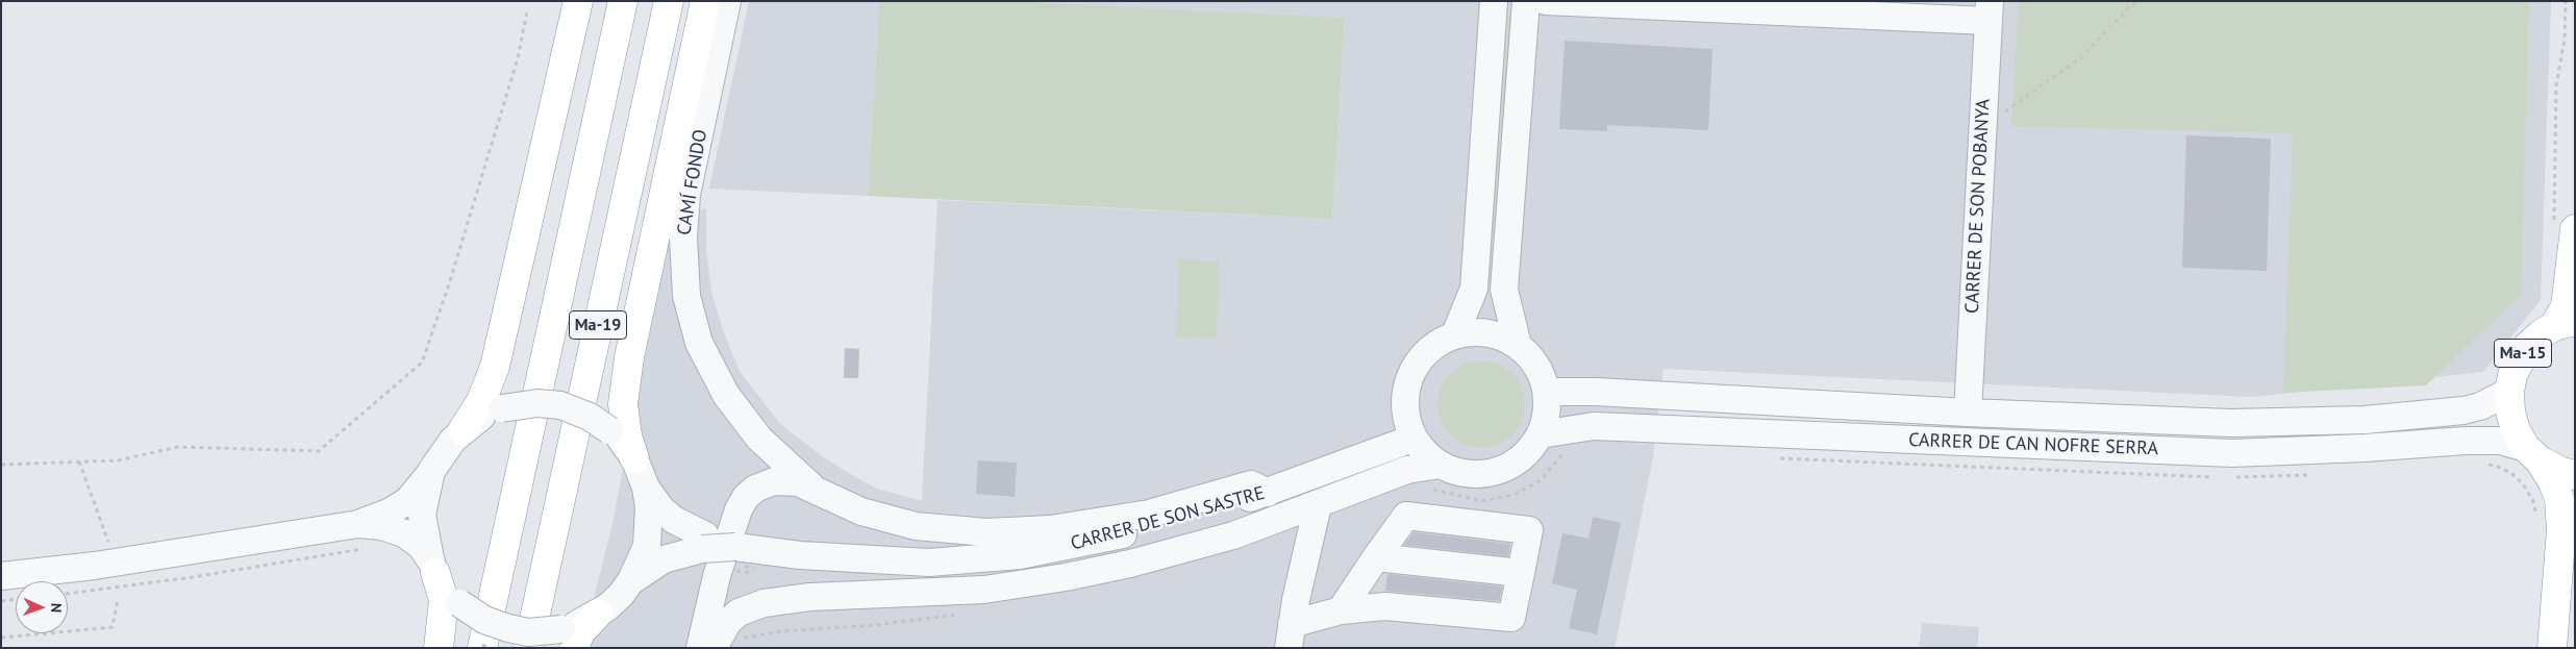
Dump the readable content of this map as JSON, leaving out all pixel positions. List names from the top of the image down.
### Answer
{
  "streets": {
    "highway": ["Ma-19", "Ma-15"],
    "street": [
      "CAMÍ FONDO",
      "CARRER DE SON POBANYA",
      "CARRER DE CAN NOFRE SERRA",
      "CARRER DE SON SASTRE"
    ]
  },
  "crossings": [
    ["CARRER DE SON POBANYA", "CARRER DE CAN NOFRE SERRA"],
    ["Ma-15", "CARRER DE CAN NOFRE SERRA"],
    ["CARRER DE CAN NOFRE SERRA", "CARRER DE SON SASTRE"]
  ],
  "north": "right"
}
